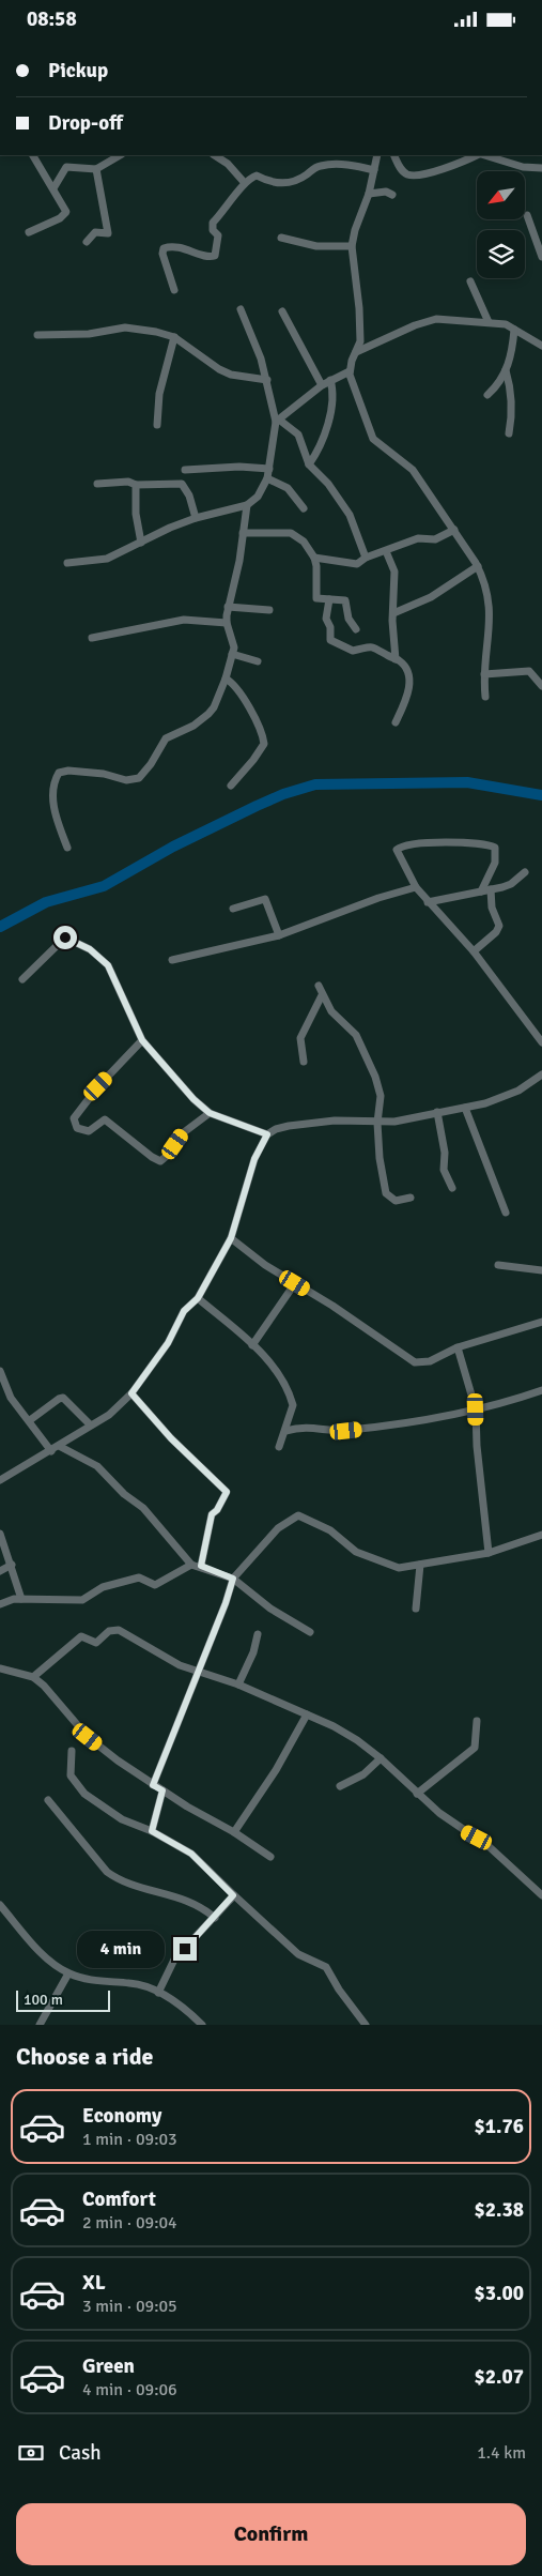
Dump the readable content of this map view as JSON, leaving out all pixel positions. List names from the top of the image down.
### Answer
{
  "scale_bar": "100 m",
  "north": "bottom left",
  "page": {
    "status": "08:58",
    "banner": ["Pickup", "Drop-off"],
    "bubble": "4 min",
    "scale": "100 m",
    "heading": "Choose a ride",
    "list": [
      {
        "name": "Economy",
        "note": "1 min · 09:03",
        "value": "$1.76"
      },
      {
        "name": "Comfort",
        "note": "2 min · 09:04",
        "value": "$2.38"
      },
      {
        "name": "XL",
        "note": "3 min · 09:05",
        "value": "$3.00"
      },
      {
        "name": "Green",
        "note": "4 min · 09:06",
        "value": "$2.07"
      }
    ],
    "pay": ["Cash", "1.4 km"],
    "buttons": "Confirm"
  }
}
